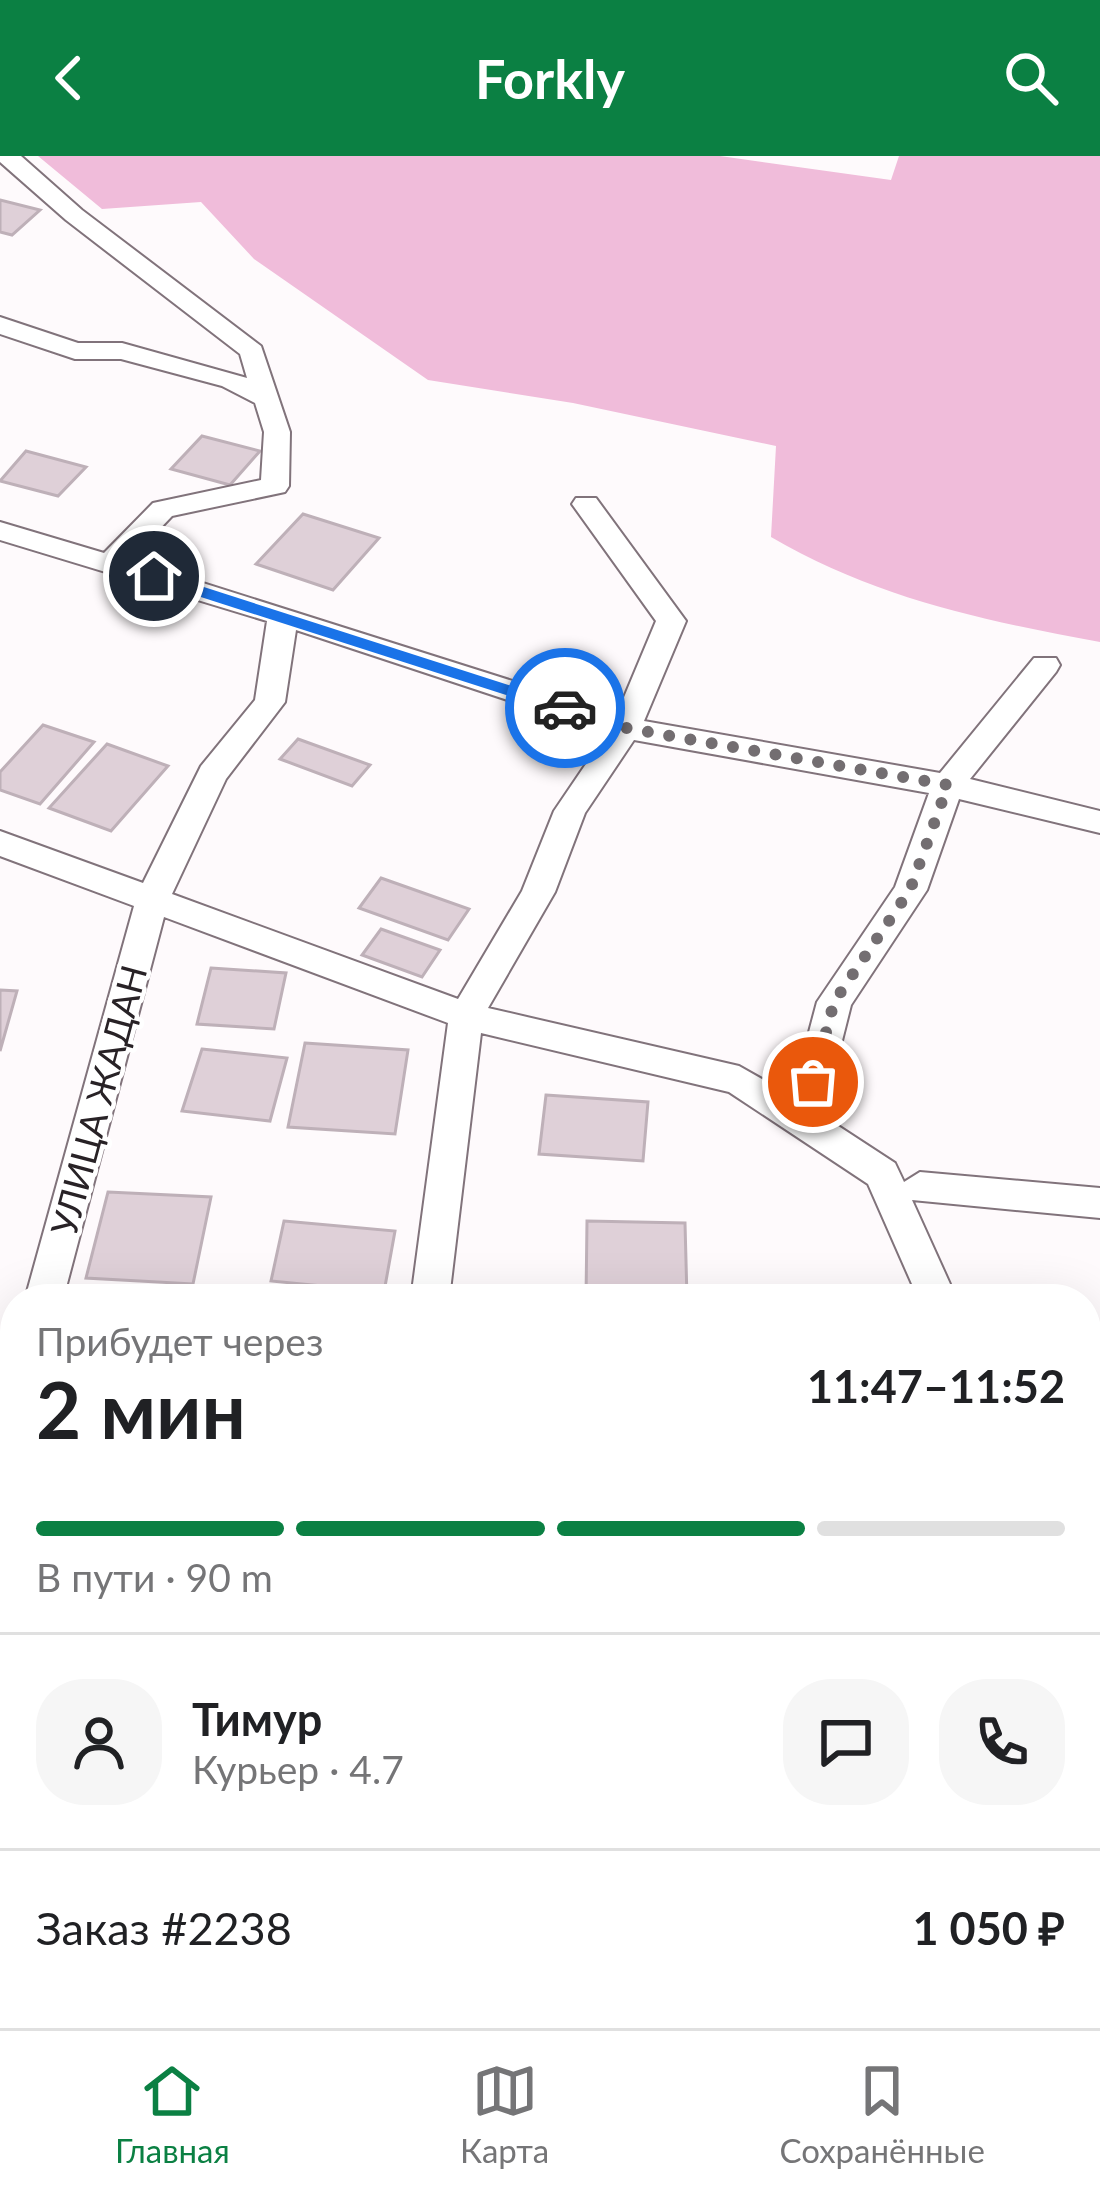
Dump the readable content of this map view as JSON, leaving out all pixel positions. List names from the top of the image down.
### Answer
{
  "streets": {
    "street": ["УЛИЦА ЖАДАН"]
  },
  "page": {
    "header": "Forkly",
    "heading": ["2 мин", "Прибудет через", "11:47–11:52"],
    "panel": [
      "Тимур",
      "Курьер · 4.7",
      "Заказ #2238",
      "1 050 ₽"
    ],
    "bar": "В пути · 90 m",
    "tabs": ["Главная", "Карта", "Сохранённые"]
  }
}
